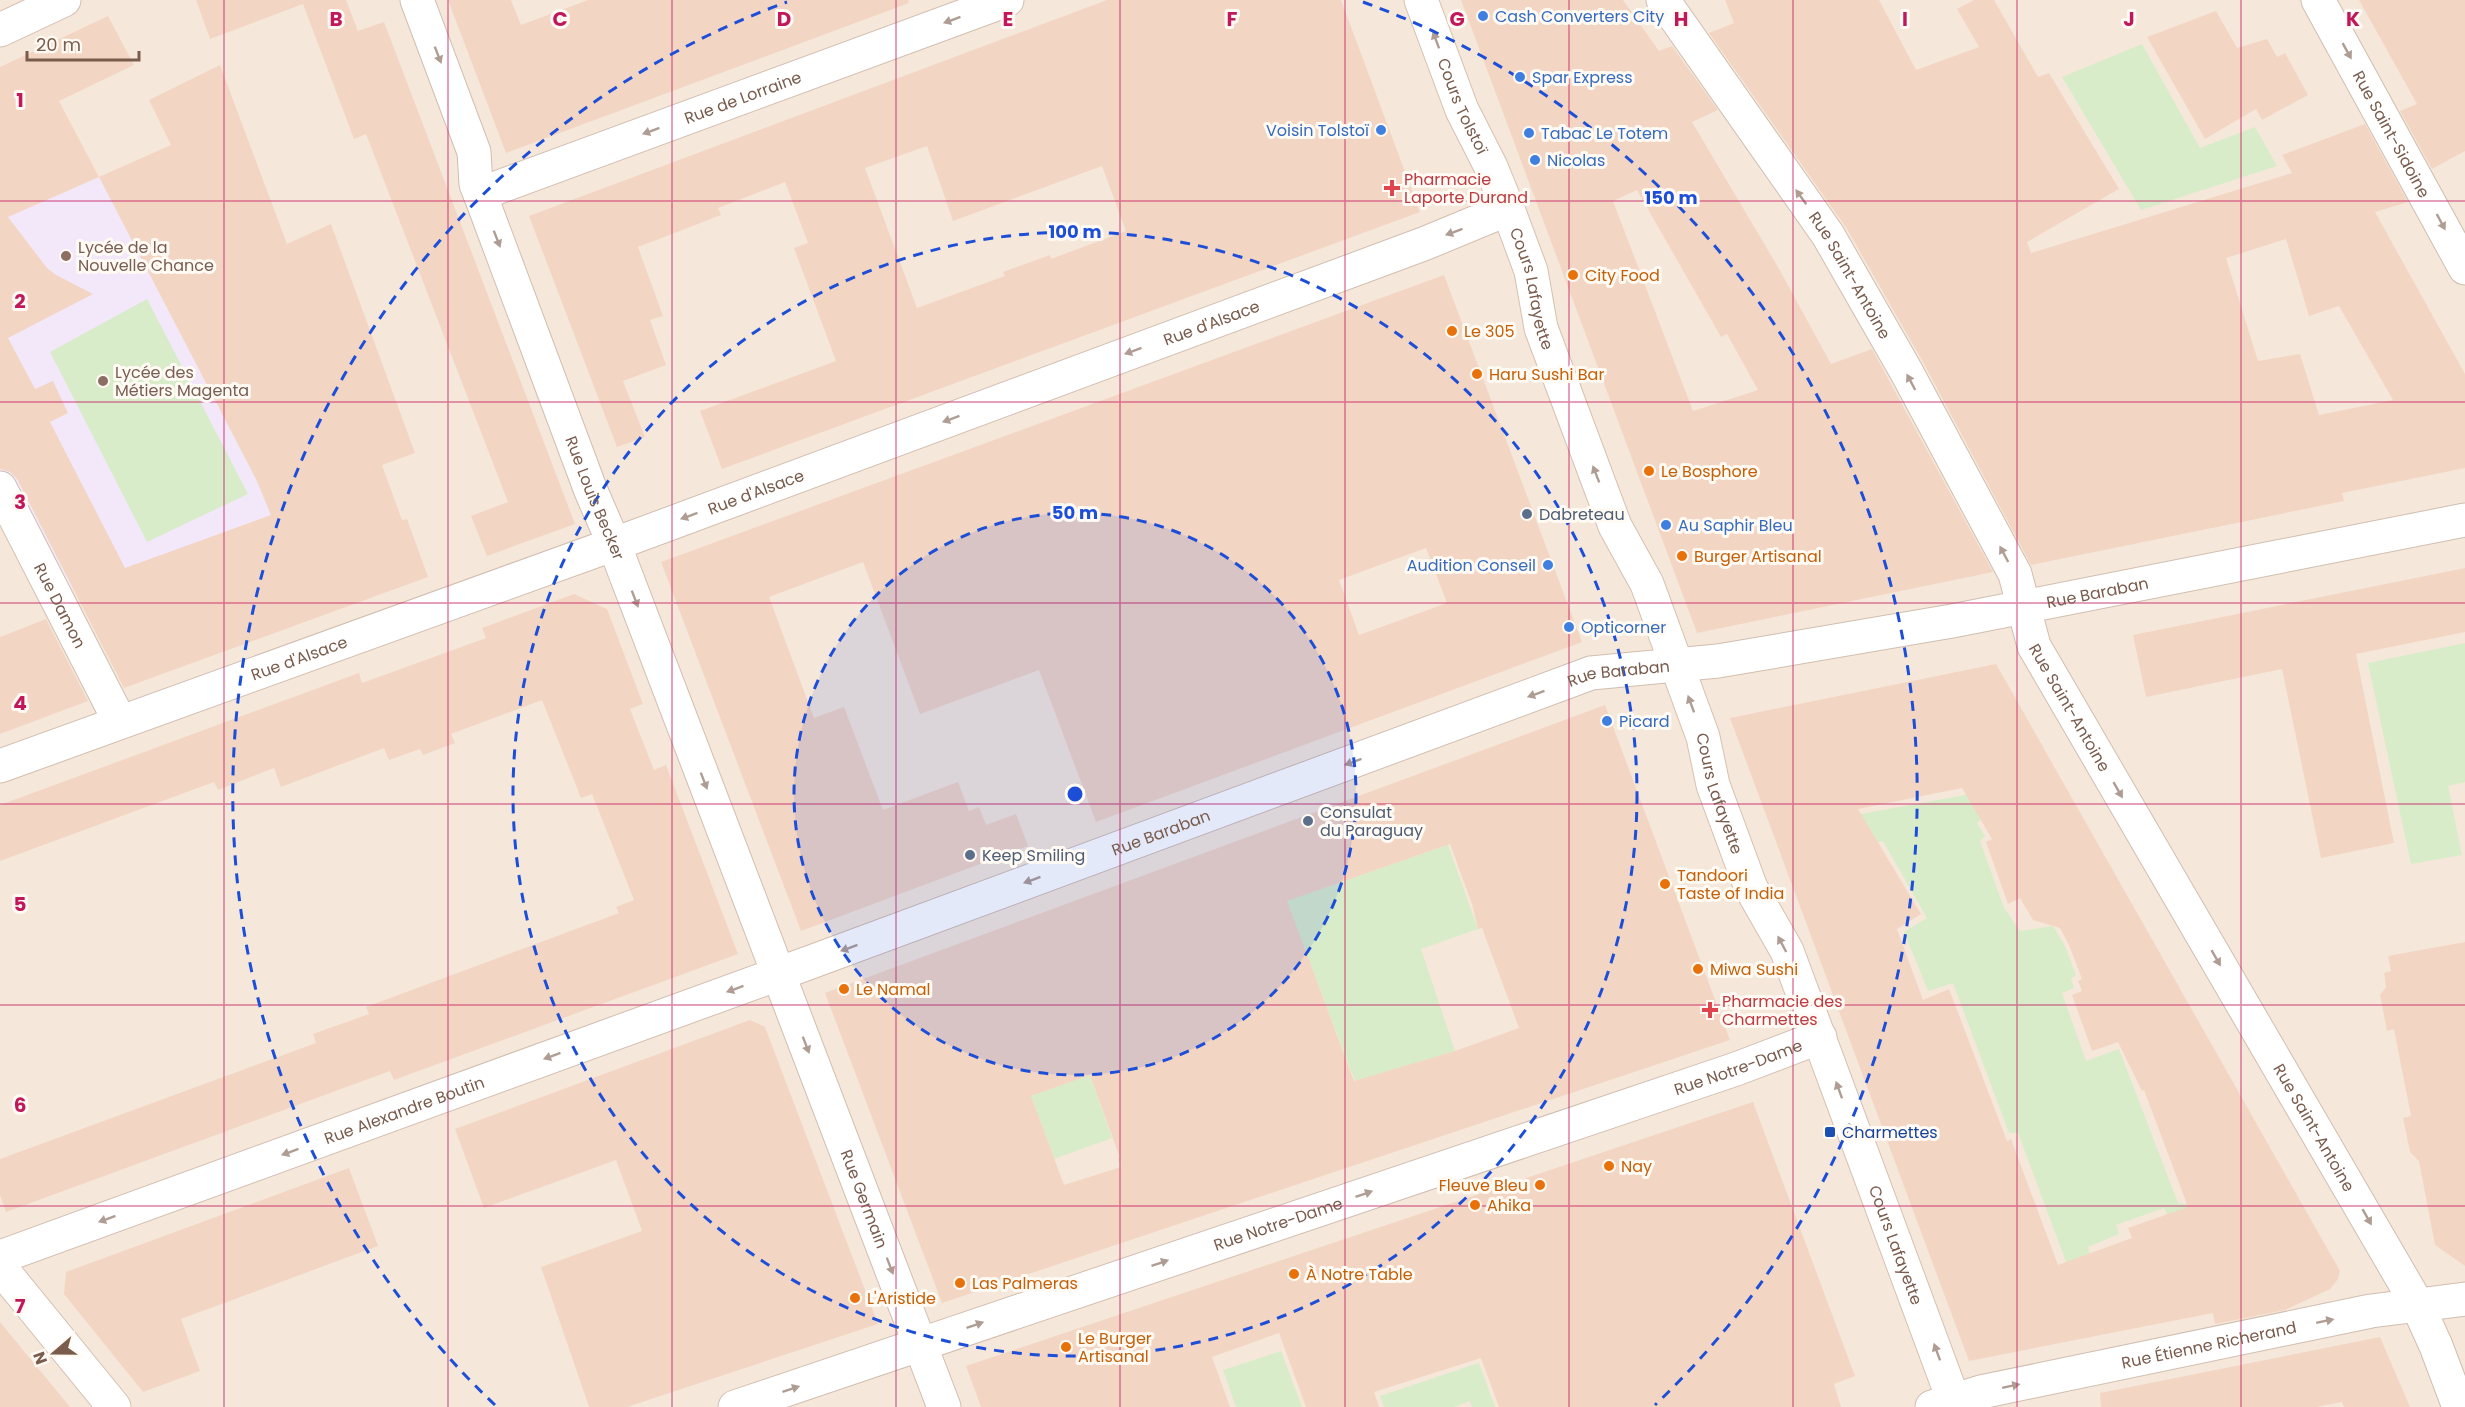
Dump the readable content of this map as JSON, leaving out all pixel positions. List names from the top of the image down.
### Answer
{
  "streets": {
    "street": [
      "Rue de Lorraine",
      "Cours Tolstoï",
      "Rue Saint-Sidoine",
      "Rue Saint-Antoine",
      "Cours Lafayette",
      "Rue d'Alsace",
      "Rue Louis Becker",
      "Rue Baraban",
      "Rue Damon",
      "Rue Notre-Dame",
      "Rue Alexandre Boutin",
      "Rue Germain",
      "Rue Étienne Richerand"
    ]
  },
  "crossings": [
    ["Rue de Lorraine", "Rue Louis Becker"],
    ["Cours Tolstoï", "Cours Lafayette"],
    ["Cours Tolstoï", "Rue d'Alsace"],
    ["Rue Saint-Antoine", "Rue Baraban"],
    ["Rue Saint-Antoine", "Rue Étienne Richerand"],
    ["Cours Lafayette", "Rue d'Alsace"],
    ["Cours Lafayette", "Rue Baraban"],
    ["Cours Lafayette", "Rue Notre-Dame"],
    ["Cours Lafayette", "Rue Étienne Richerand"],
    ["Rue d'Alsace", "Rue Louis Becker"],
    ["Rue d'Alsace", "Rue Damon"],
    ["Rue Louis Becker", "Rue Alexandre Boutin"],
    ["Rue Louis Becker", "Rue Germain"],
    ["Rue Baraban", "Rue Alexandre Boutin"],
    ["Rue Notre-Dame", "Rue Germain"],
    ["Rue Alexandre Boutin", "Rue Germain"]
  ],
  "one_way": [
    "Rue de Lorraine",
    "Cours Tolstoï",
    "Rue Saint-Sidoine",
    "Cours Lafayette",
    "Rue d'Alsace",
    "Rue Louis Becker",
    "Rue Baraban",
    "Rue Notre-Dame",
    "Rue Alexandre Boutin",
    "Rue Germain",
    "Rue Étienne Richerand"
  ],
  "places": {
    "other": [
      "Cash Converters City",
      "Spar Express",
      "Voisin Tolstoï",
      "Tabac Le Totem",
      "Nicolas",
      "Lycée de la Nouvelle Chance",
      "City Food",
      "Le 305",
      "Haru Sushi Bar",
      "Lycée des Métiers Magenta",
      "Le Bosphore",
      "Dabreteau",
      "Au Saphir Bleu",
      "Burger Artisanal",
      "Audition Conseil",
      "Opticorner",
      "Picard",
      "Consulat du Paraguay",
      "Keep Smiling",
      "Tandoori Taste of India",
      "Miwa Sushi",
      "Le Namal",
      "Nay",
      "Fleuve Bleu",
      "Ahika",
      "À Notre Table",
      "Las Palmeras",
      "L'Aristide",
      "Le Burger Artisanal"
    ],
    "health": ["Pharmacie Laporte Durand", "Pharmacie des Charmettes"],
    "transit": ["Charmettes"]
  },
  "scale_bar": "20 m",
  "north": "left",
  "grid": {
    "columns": [
      "B",
      "C",
      "D",
      "E",
      "F",
      "G",
      "H",
      "I",
      "J",
      "K"
    ],
    "rows": [
      "1",
      "2",
      "3",
      "4",
      "5",
      "6",
      "7"
    ]
  },
  "rings": ["150 m", "100 m", "50 m"]
}
